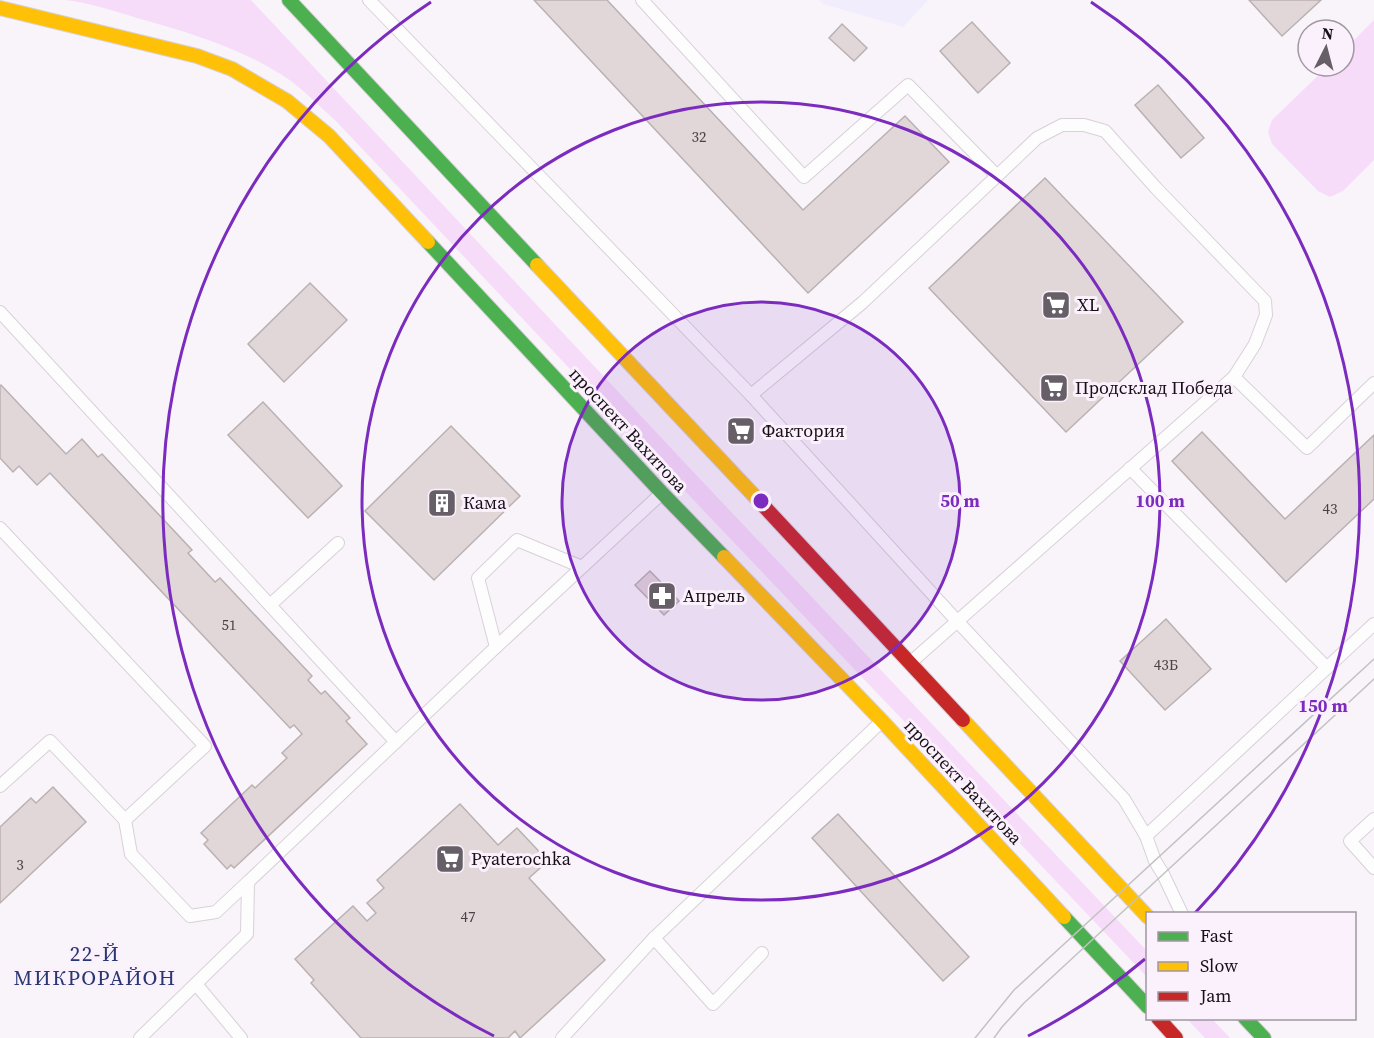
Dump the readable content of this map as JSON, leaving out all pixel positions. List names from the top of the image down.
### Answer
{
  "streets": {
    "main road": ["проспект Вахитова"]
  },
  "districts": ["22-Й МИКРОРАЙОН"],
  "places": {
    "supermarket": [
      "XL",
      "Продсклад Победа",
      "Фактория",
      "Pyaterochka"
    ],
    "building": ["Кама"],
    "pharmacy": ["Апрель"]
  },
  "house_numbers": [
    "32",
    "43",
    "51",
    "43Б",
    "3",
    "47"
  ],
  "legend": ["Fast", "Slow", "Jam"],
  "north": "top",
  "rings": ["50 m", "100 m", "150 m"]
}
